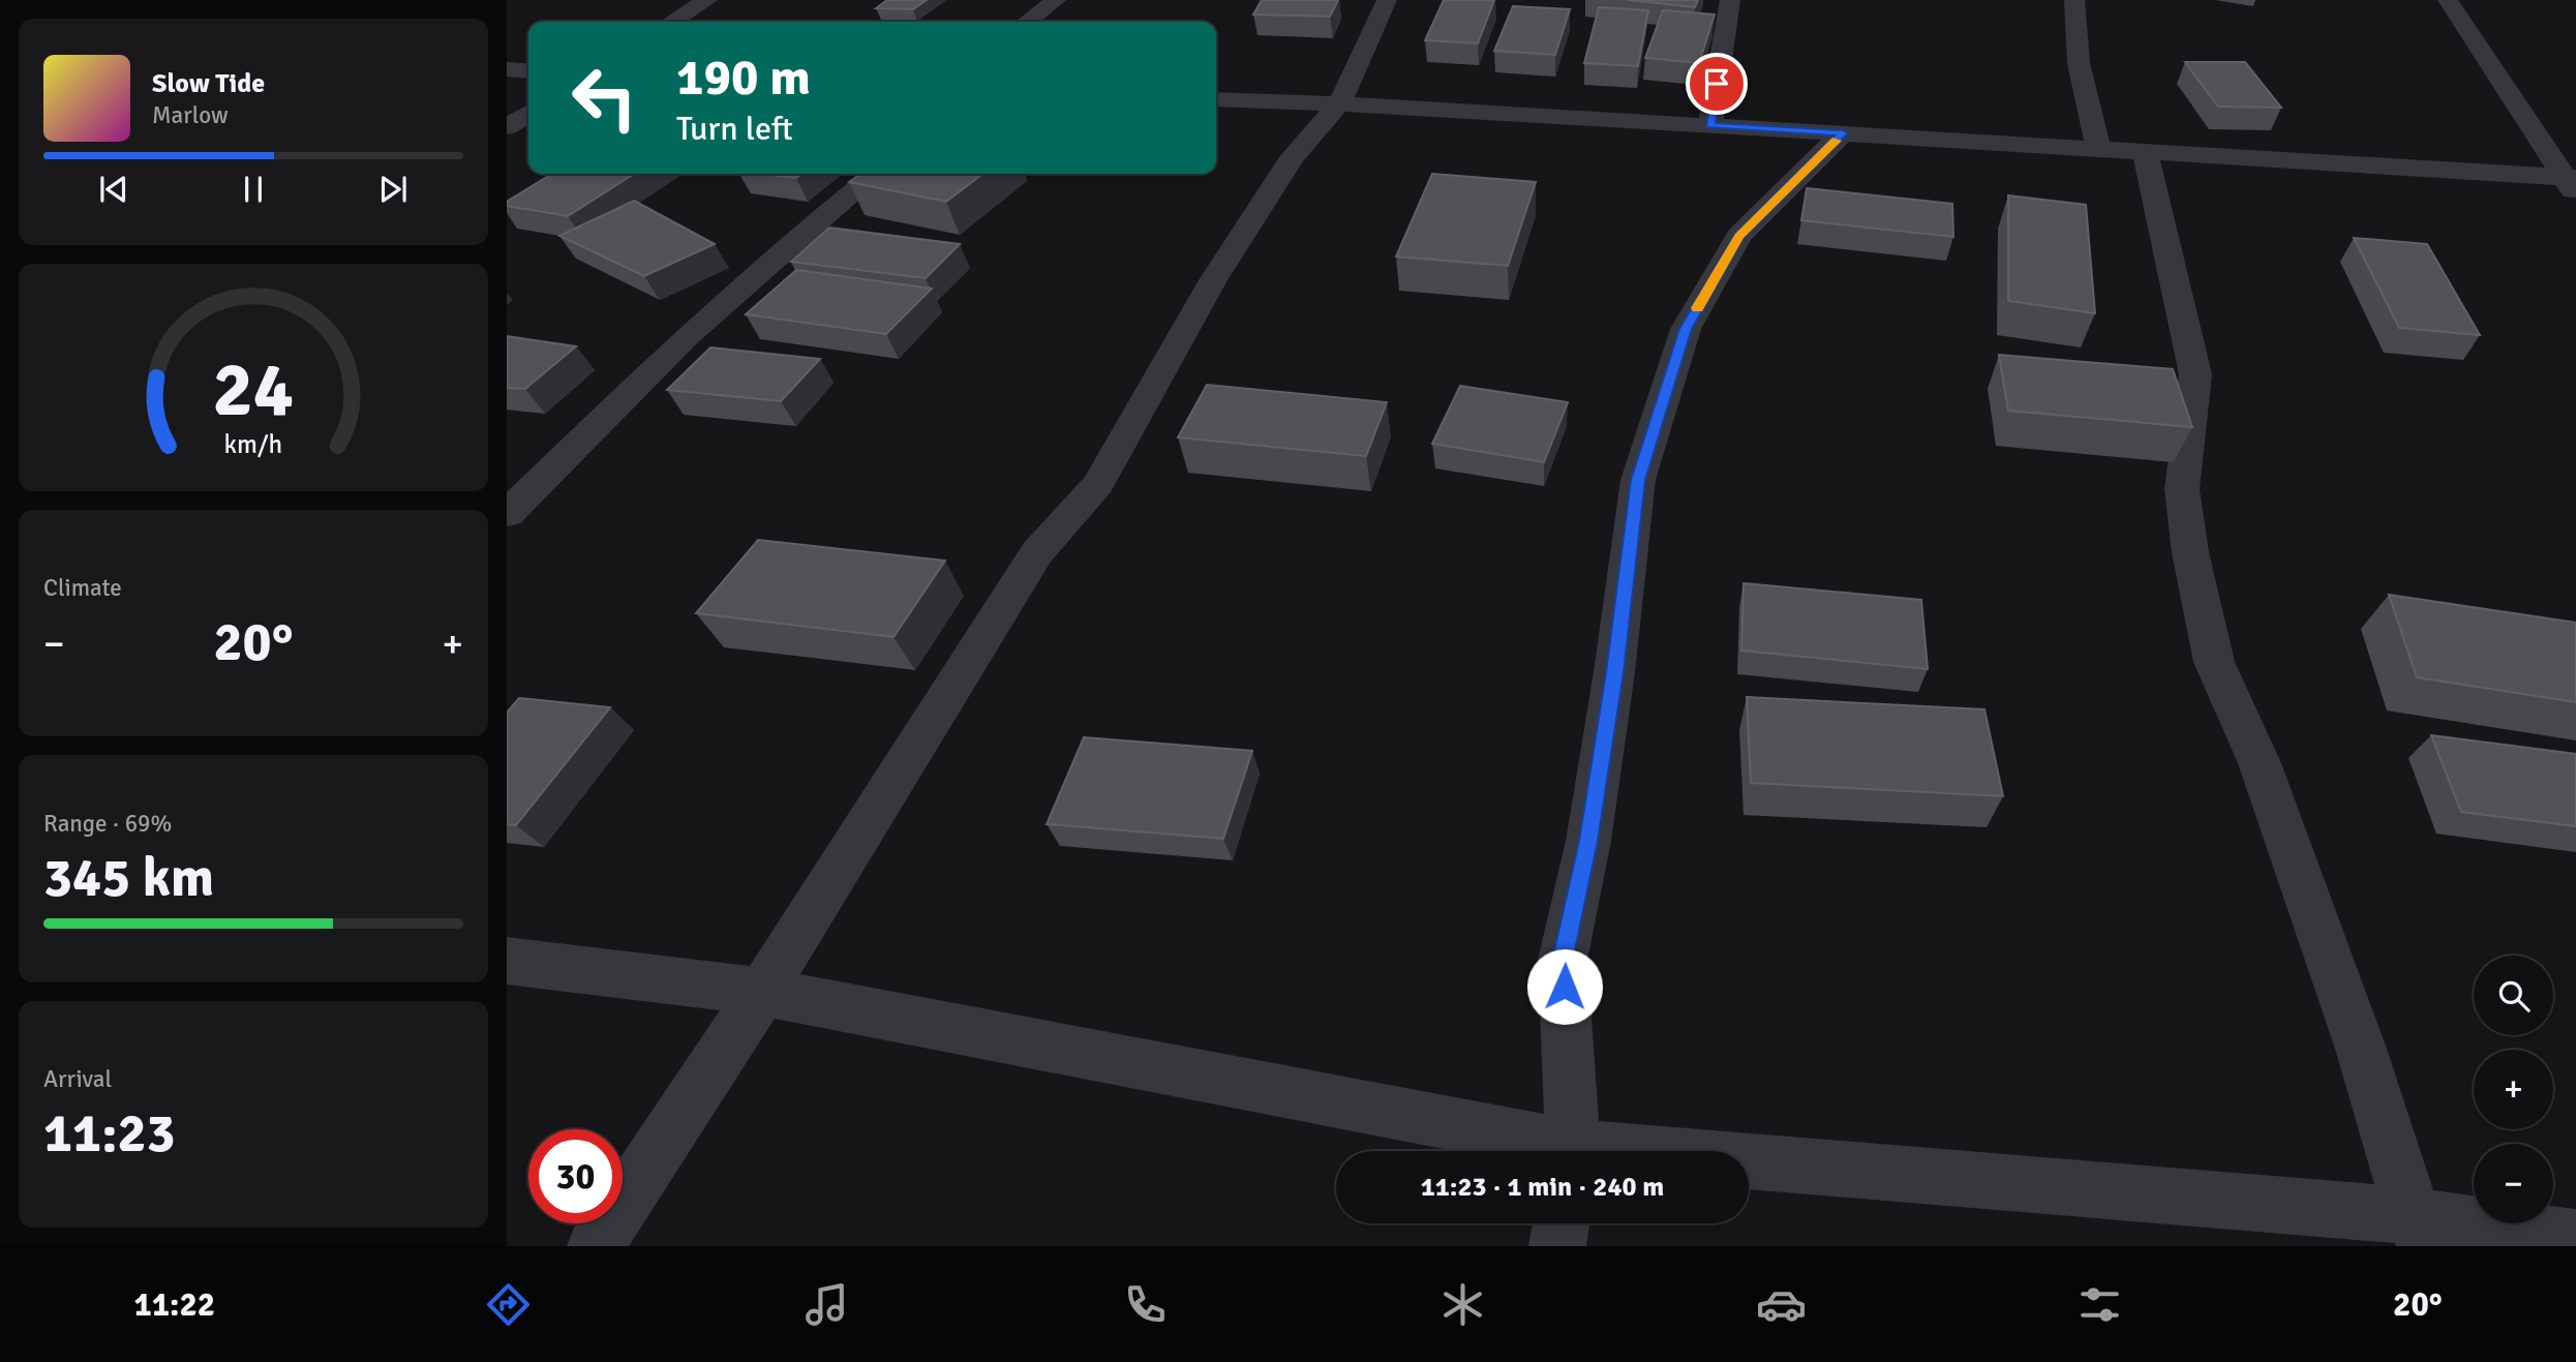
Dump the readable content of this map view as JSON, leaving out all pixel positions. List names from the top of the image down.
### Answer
{
  "page": {
    "turn": ["190 m", "Turn left"],
    "song": ["Slow Tide", "Marlow"],
    "tile": [
      "Climate",
      ["Range · 69%", "345 km"],
      ["Arrival", "11:23"]
    ],
    "heat": ["−", "20°", "+"],
    "map_buttons": ["+", "−"],
    "limit": "30",
    "trip": "11:23 · 1 min · 240 m",
    "tabs": ["11:22", "20°"],
    "gauge": ["24", "km/h"]
  }
}
